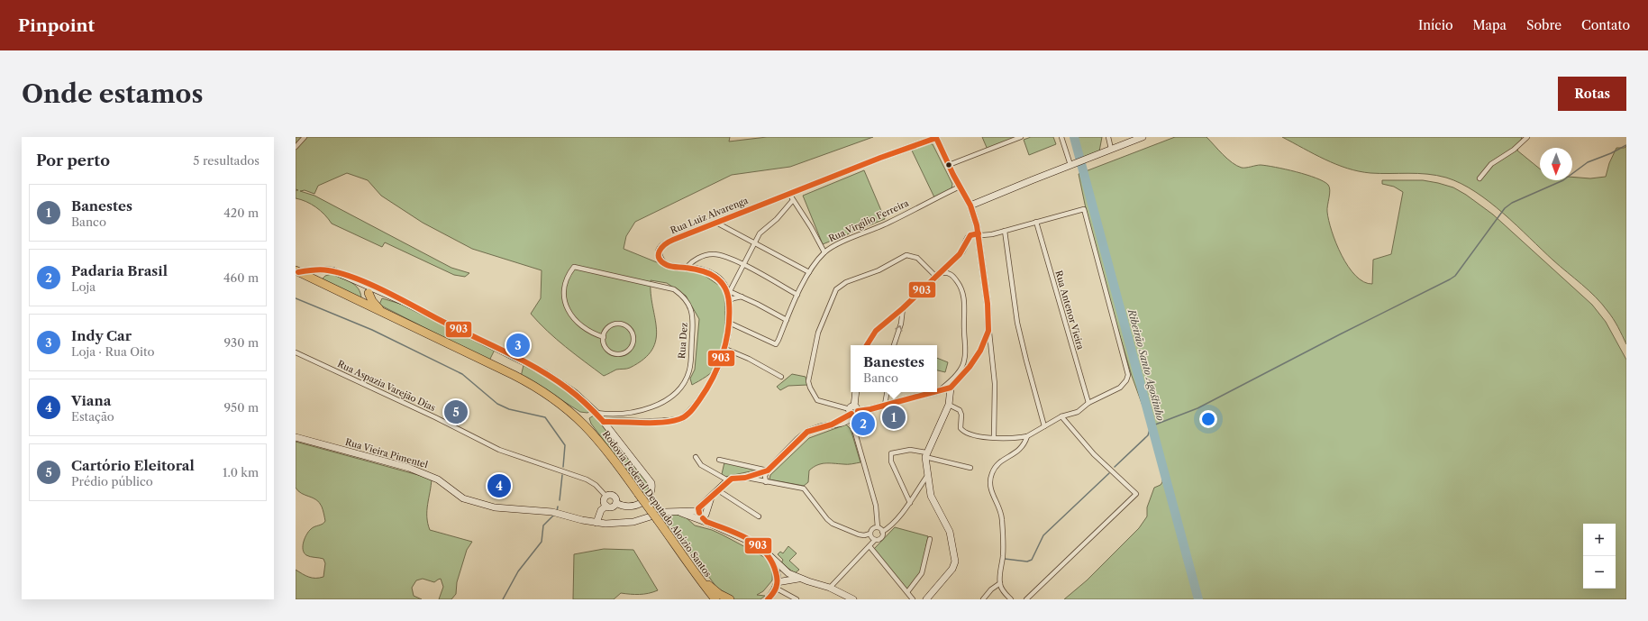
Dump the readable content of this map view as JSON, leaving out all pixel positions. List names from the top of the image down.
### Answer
{
  "streets": {
    "highway": ["Rodovia Federal Deputado Aloízio Santos"],
    "street": [
      "Rua Luiz Alvarenga",
      "Rua Virgílio Ferreira",
      "Rua Antenor Vieira",
      "Rua Dez",
      "Rua Aspazia Varejão Dias",
      "Rua Vieira Pimentel"
    ]
  },
  "water": ["Ribeirão Santo Agostinho"],
  "lines": ["transit line 903"],
  "north": "bottom",
  "page": {
    "header": "Pinpoint",
    "nav": [
      "Início",
      "Mapa",
      "Sobre",
      "Contato"
    ],
    "buttons": "Rotas",
    "title": "Onde estamos",
    "heading": ["Por perto", "5 resultados"],
    "list": [
      {
        "mark": "1",
        "name": "Banestes",
        "note": "Banco",
        "value": "420 m"
      },
      {
        "mark": "2",
        "name": "Padaria Brasil",
        "note": "Loja",
        "value": "460 m"
      },
      {
        "mark": "3",
        "name": "Indy Car",
        "note": "Loja · Rua Oito",
        "value": "930 m"
      },
      {
        "mark": "4",
        "name": "Viana",
        "note": "Estação",
        "value": "950 m"
      },
      {
        "mark": "5",
        "name": "Cartório Eleitoral",
        "note": "Prédio público",
        "value": "1.0 km"
      }
    ],
    "pins": [
      "3",
      "5",
      "1",
      "2",
      "4"
    ],
    "popup": ["Banestes", "Banco"],
    "map_buttons": ["+", "−"]
  }
}
